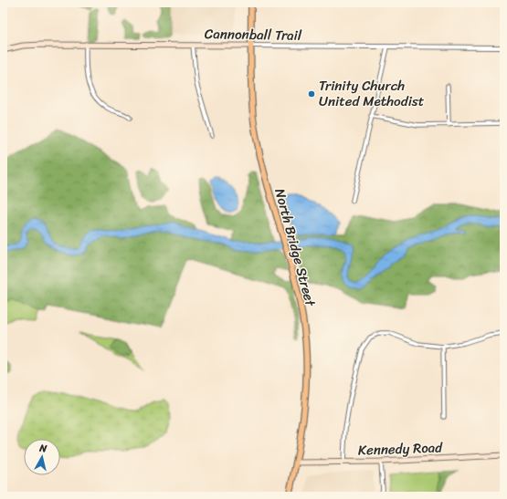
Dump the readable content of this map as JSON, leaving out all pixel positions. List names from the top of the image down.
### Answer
{
  "streets": {
    "highway": ["North Bridge Street"],
    "main road": ["Cannonball Trail", "Kennedy Road"]
  },
  "crossings": [
    ["Cannonball Trail", "North Bridge Street"],
    ["North Bridge Street", "Kennedy Road"]
  ],
  "places": ["Trinity Church United Methodist"],
  "north": "top"
}
